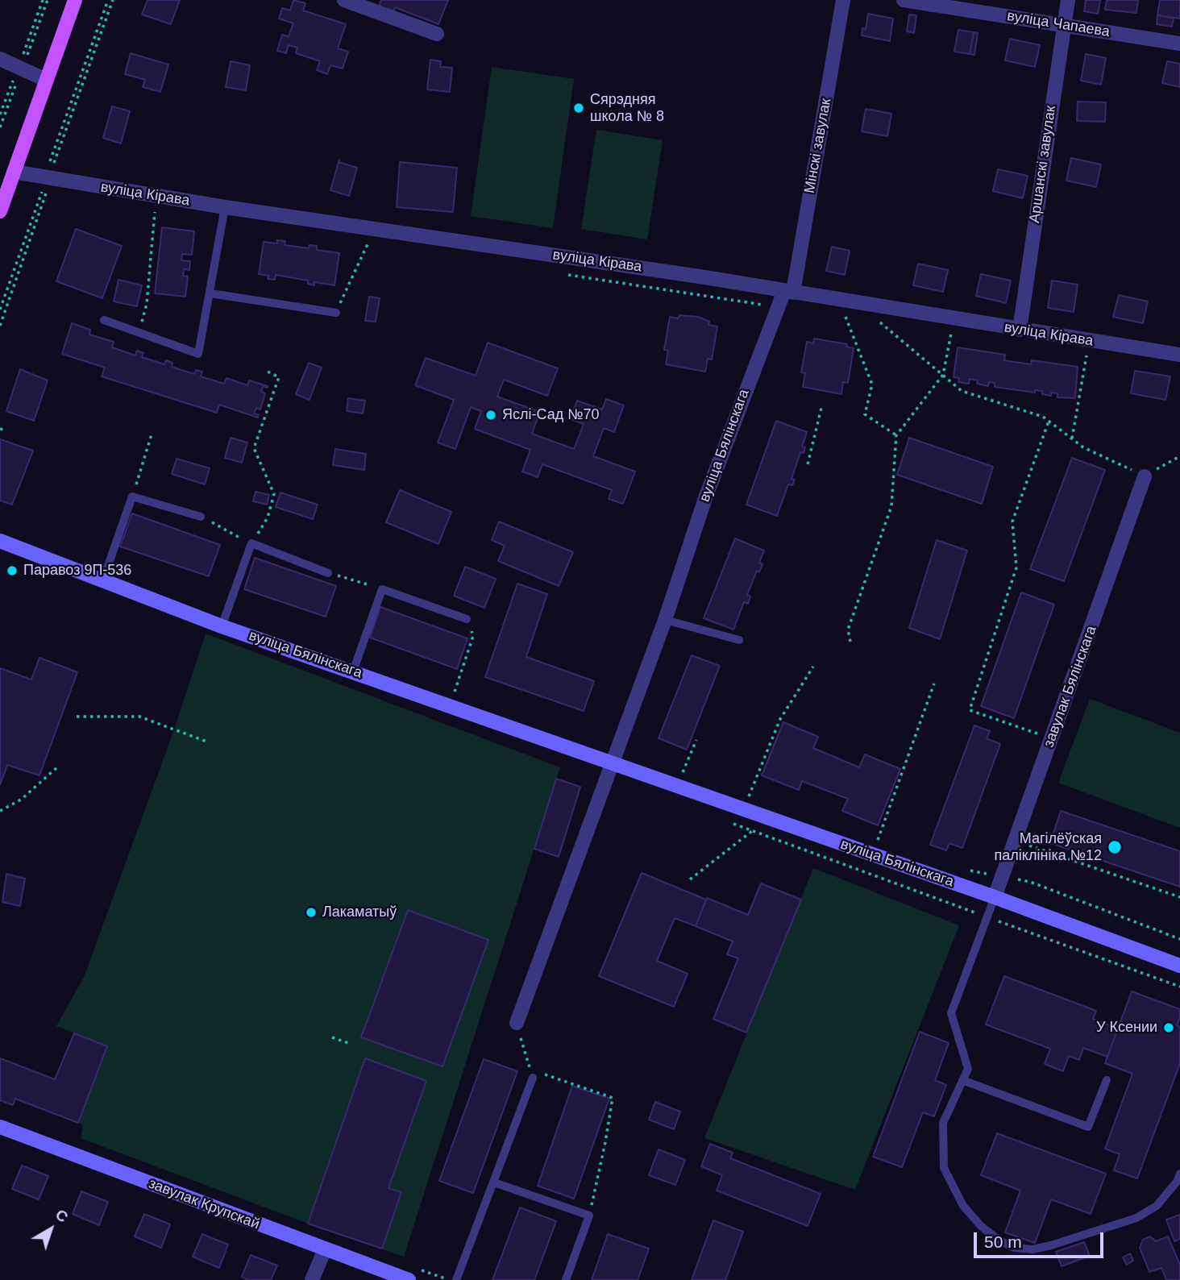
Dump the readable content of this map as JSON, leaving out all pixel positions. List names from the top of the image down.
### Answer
{
  "streets": {
    "main road": ["вуліца Бялінскага", "завулак Крупскай"],
    "street": [
      "вуліца Чапаева",
      "Мінскі завулак",
      "Аршанскі завулак",
      "вуліца Кірава",
      "завулак Бялінскага"
    ]
  },
  "crossings": [
    ["вуліца Чапаева", "Аршанскі завулак"],
    ["Мінскі завулак", "вуліца Кірава"],
    ["Мінскі завулак", "вуліца Бялінскага"],
    ["Аршанскі завулак", "вуліца Кірава"],
    ["вуліца Кірава", "вуліца Бялінскага"],
    ["вуліца Бялінскага", "завулак Бялінскага"]
  ],
  "places": [
    "Сярэдняя школа № 8",
    "Яслі-Сад №70",
    "Паравоз 9П-536",
    "Магілёўская паліклініка №12",
    "Лакаматыў",
    "У Ксении"
  ],
  "scale_bar": "50 m",
  "north": "top right"
}
